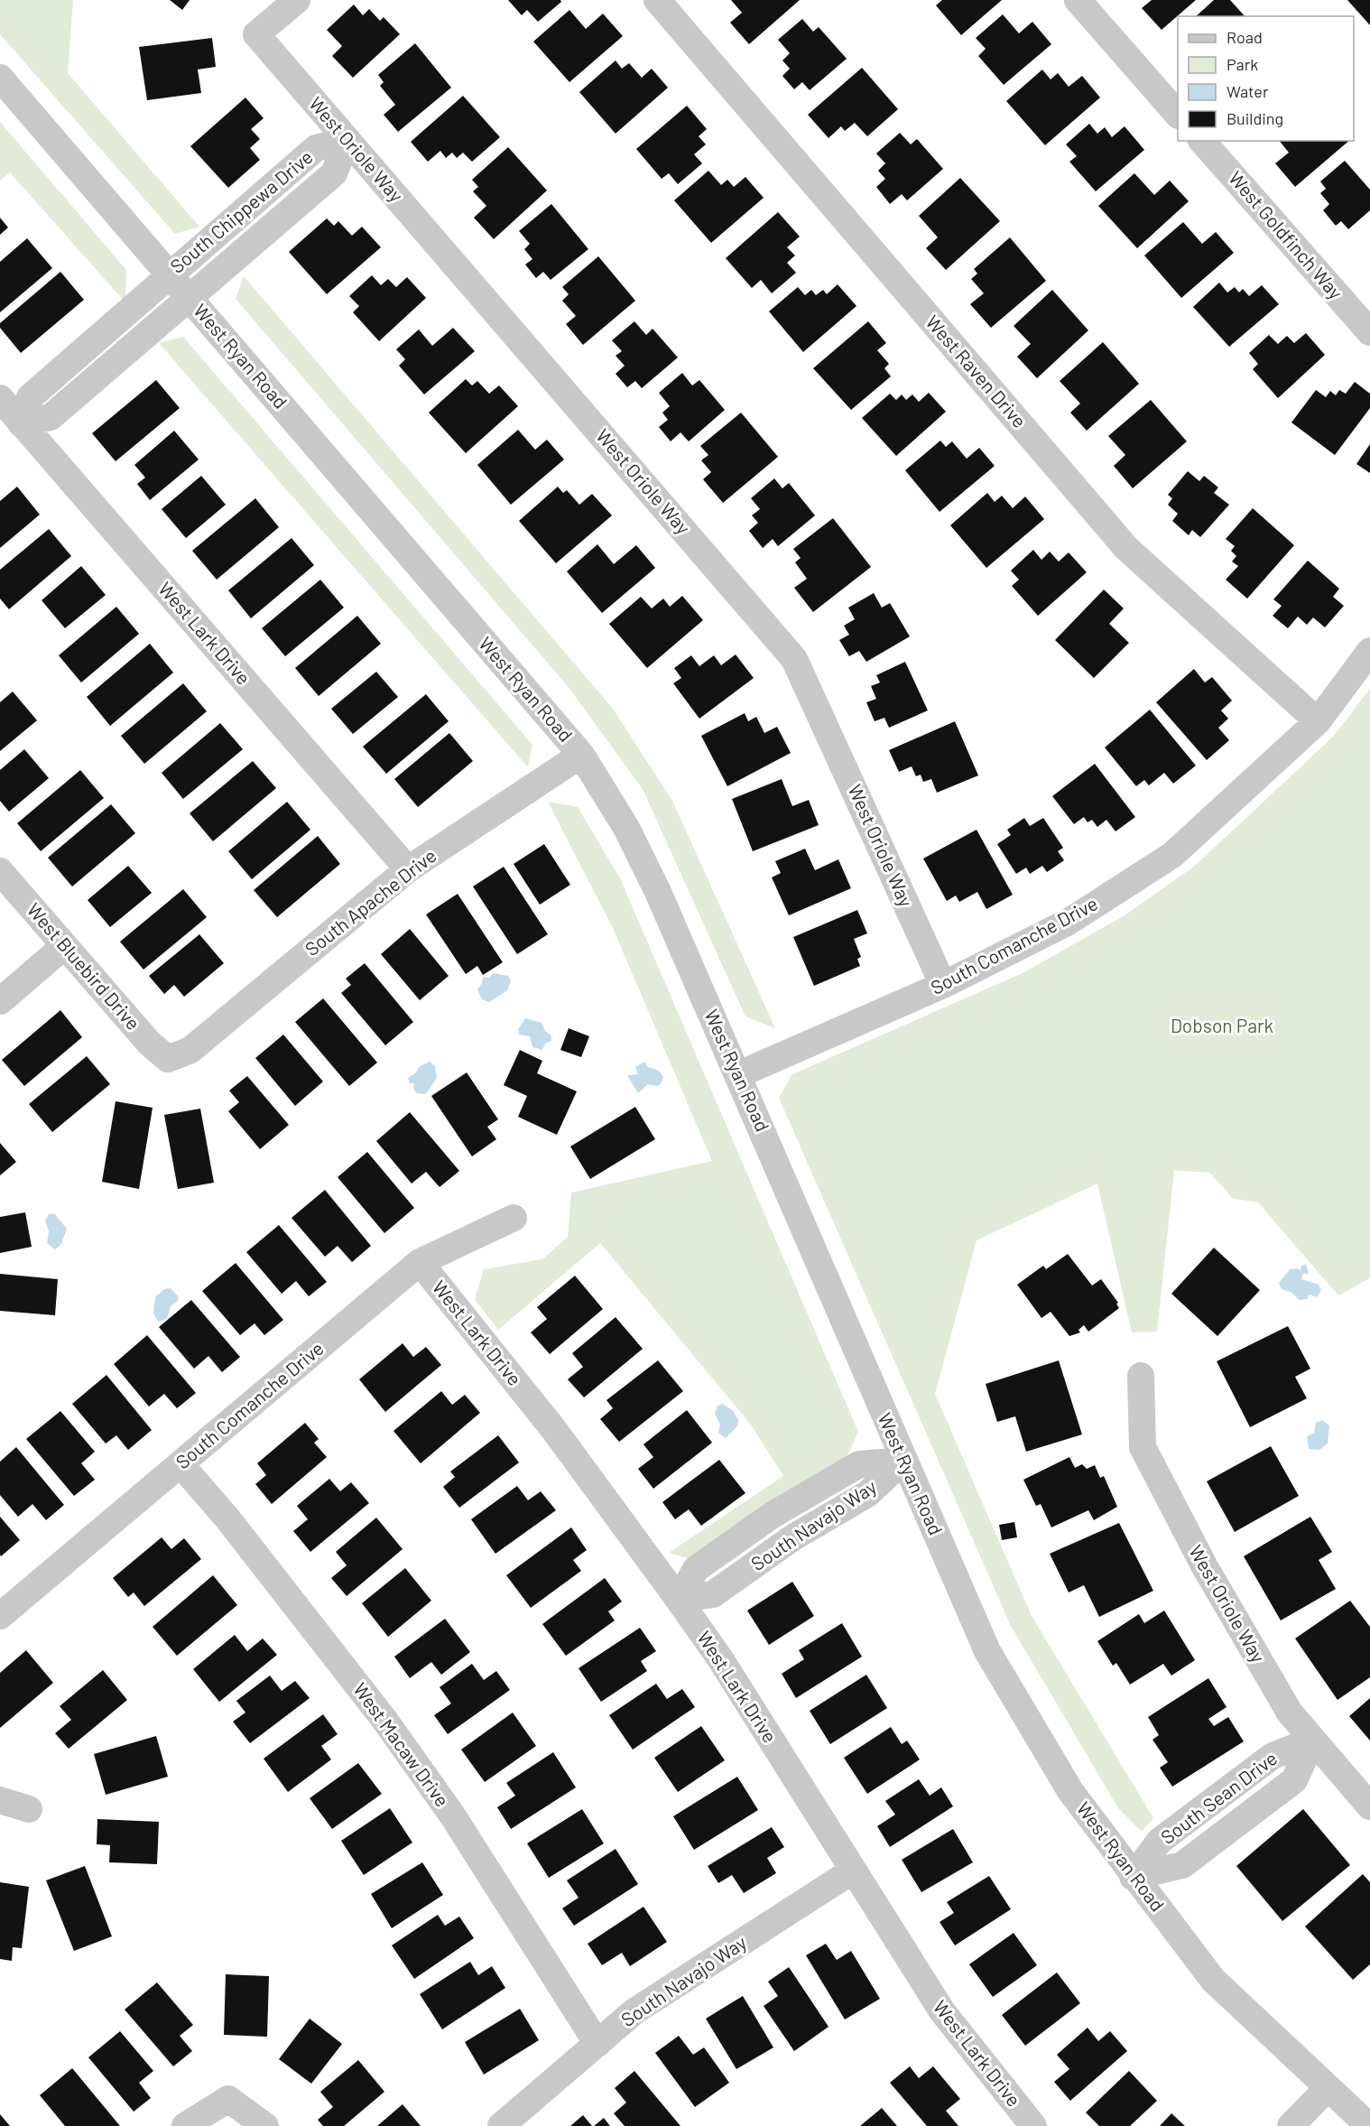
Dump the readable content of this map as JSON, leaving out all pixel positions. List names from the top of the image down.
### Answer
{
  "streets": {
    "street": [
      "West Oriole Way",
      "South Chippewa Drive",
      "West Goldfinch Way",
      "West Ryan Road",
      "West Raven Drive",
      "West Lark Drive",
      "South Apache Drive",
      "South Comanche Drive",
      "West Bluebird Drive",
      "South Navajo Way",
      "West Macaw Drive",
      "South Sean Drive"
    ]
  },
  "crossings": [
    ["West Oriole Way", "South Chippewa Drive"],
    ["West Oriole Way", "South Comanche Drive"],
    ["West Oriole Way", "South Sean Drive"],
    ["South Chippewa Drive", "West Ryan Road"],
    ["South Chippewa Drive", "West Lark Drive"],
    ["West Ryan Road", "South Apache Drive"],
    ["West Ryan Road", "South Comanche Drive"],
    ["West Ryan Road", "South Navajo Way"],
    ["West Ryan Road", "South Sean Drive"],
    ["West Raven Drive", "South Comanche Drive"],
    ["West Lark Drive", "South Apache Drive"],
    ["West Lark Drive", "South Comanche Drive"],
    ["West Lark Drive", "South Navajo Way"],
    ["South Apache Drive", "West Bluebird Drive"],
    ["South Comanche Drive", "West Macaw Drive"],
    ["South Navajo Way", "West Macaw Drive"]
  ],
  "parks": ["Dobson Park"],
  "legend": [
    "Road",
    "Park",
    "Water",
    "Building"
  ]
}
